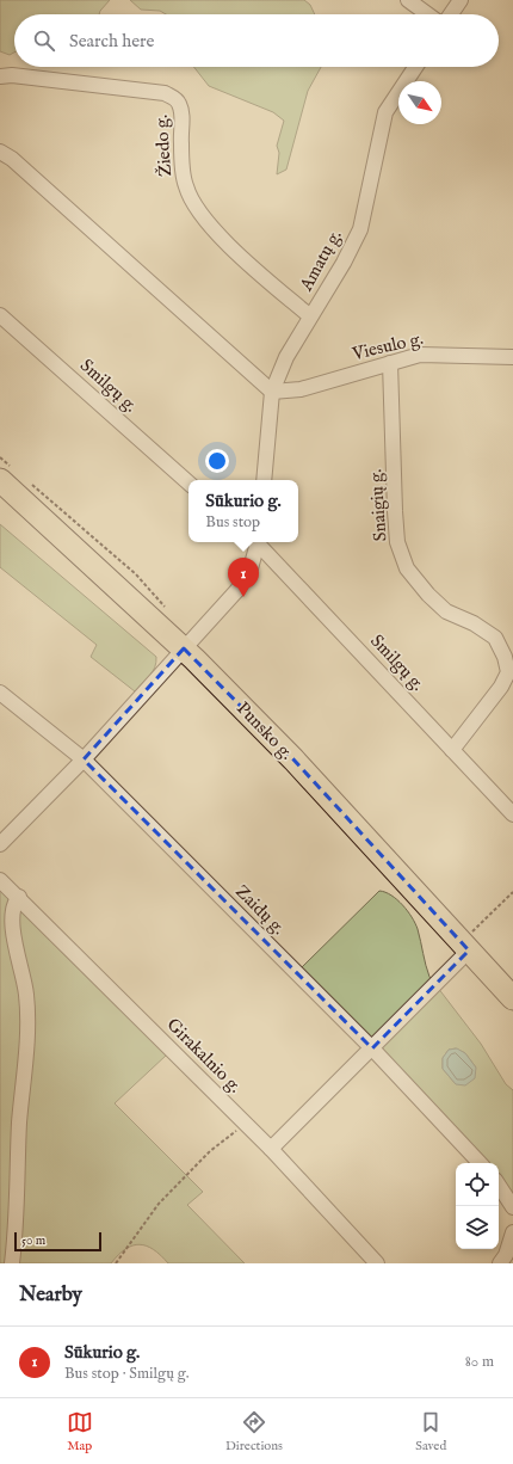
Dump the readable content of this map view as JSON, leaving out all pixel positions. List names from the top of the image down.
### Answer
{
  "streets": {
    "main road": ["Punsko g."],
    "street": [
      "Žiedo g.",
      "Amatų g.",
      "Viesulo g.",
      "Smilgų g.",
      "Snaigių g.",
      "Zaidų g.",
      "Girakalnio g."
    ]
  },
  "crossings": [
    ["Žiedo g.", "Amatų g."],
    ["Amatų g.", "Viesulo g."],
    ["Viesulo g.", "Snaigių g."],
    ["Smilgų g.", "Snaigių g."]
  ],
  "scale_bar": "50 m",
  "north": "bottom right",
  "page": {
    "search": "Search here",
    "popup": ["Sūkurio g.", "Bus stop"],
    "pins": "1",
    "scale": "50 m",
    "heading": "Nearby",
    "list": [
      {
        "mark": "1",
        "name": "Sūkurio g.",
        "note": "Bus stop · Smilgų g.",
        "value": "80 m"
      }
    ],
    "nav": ["Map", "Directions", "Saved"]
  }
}
